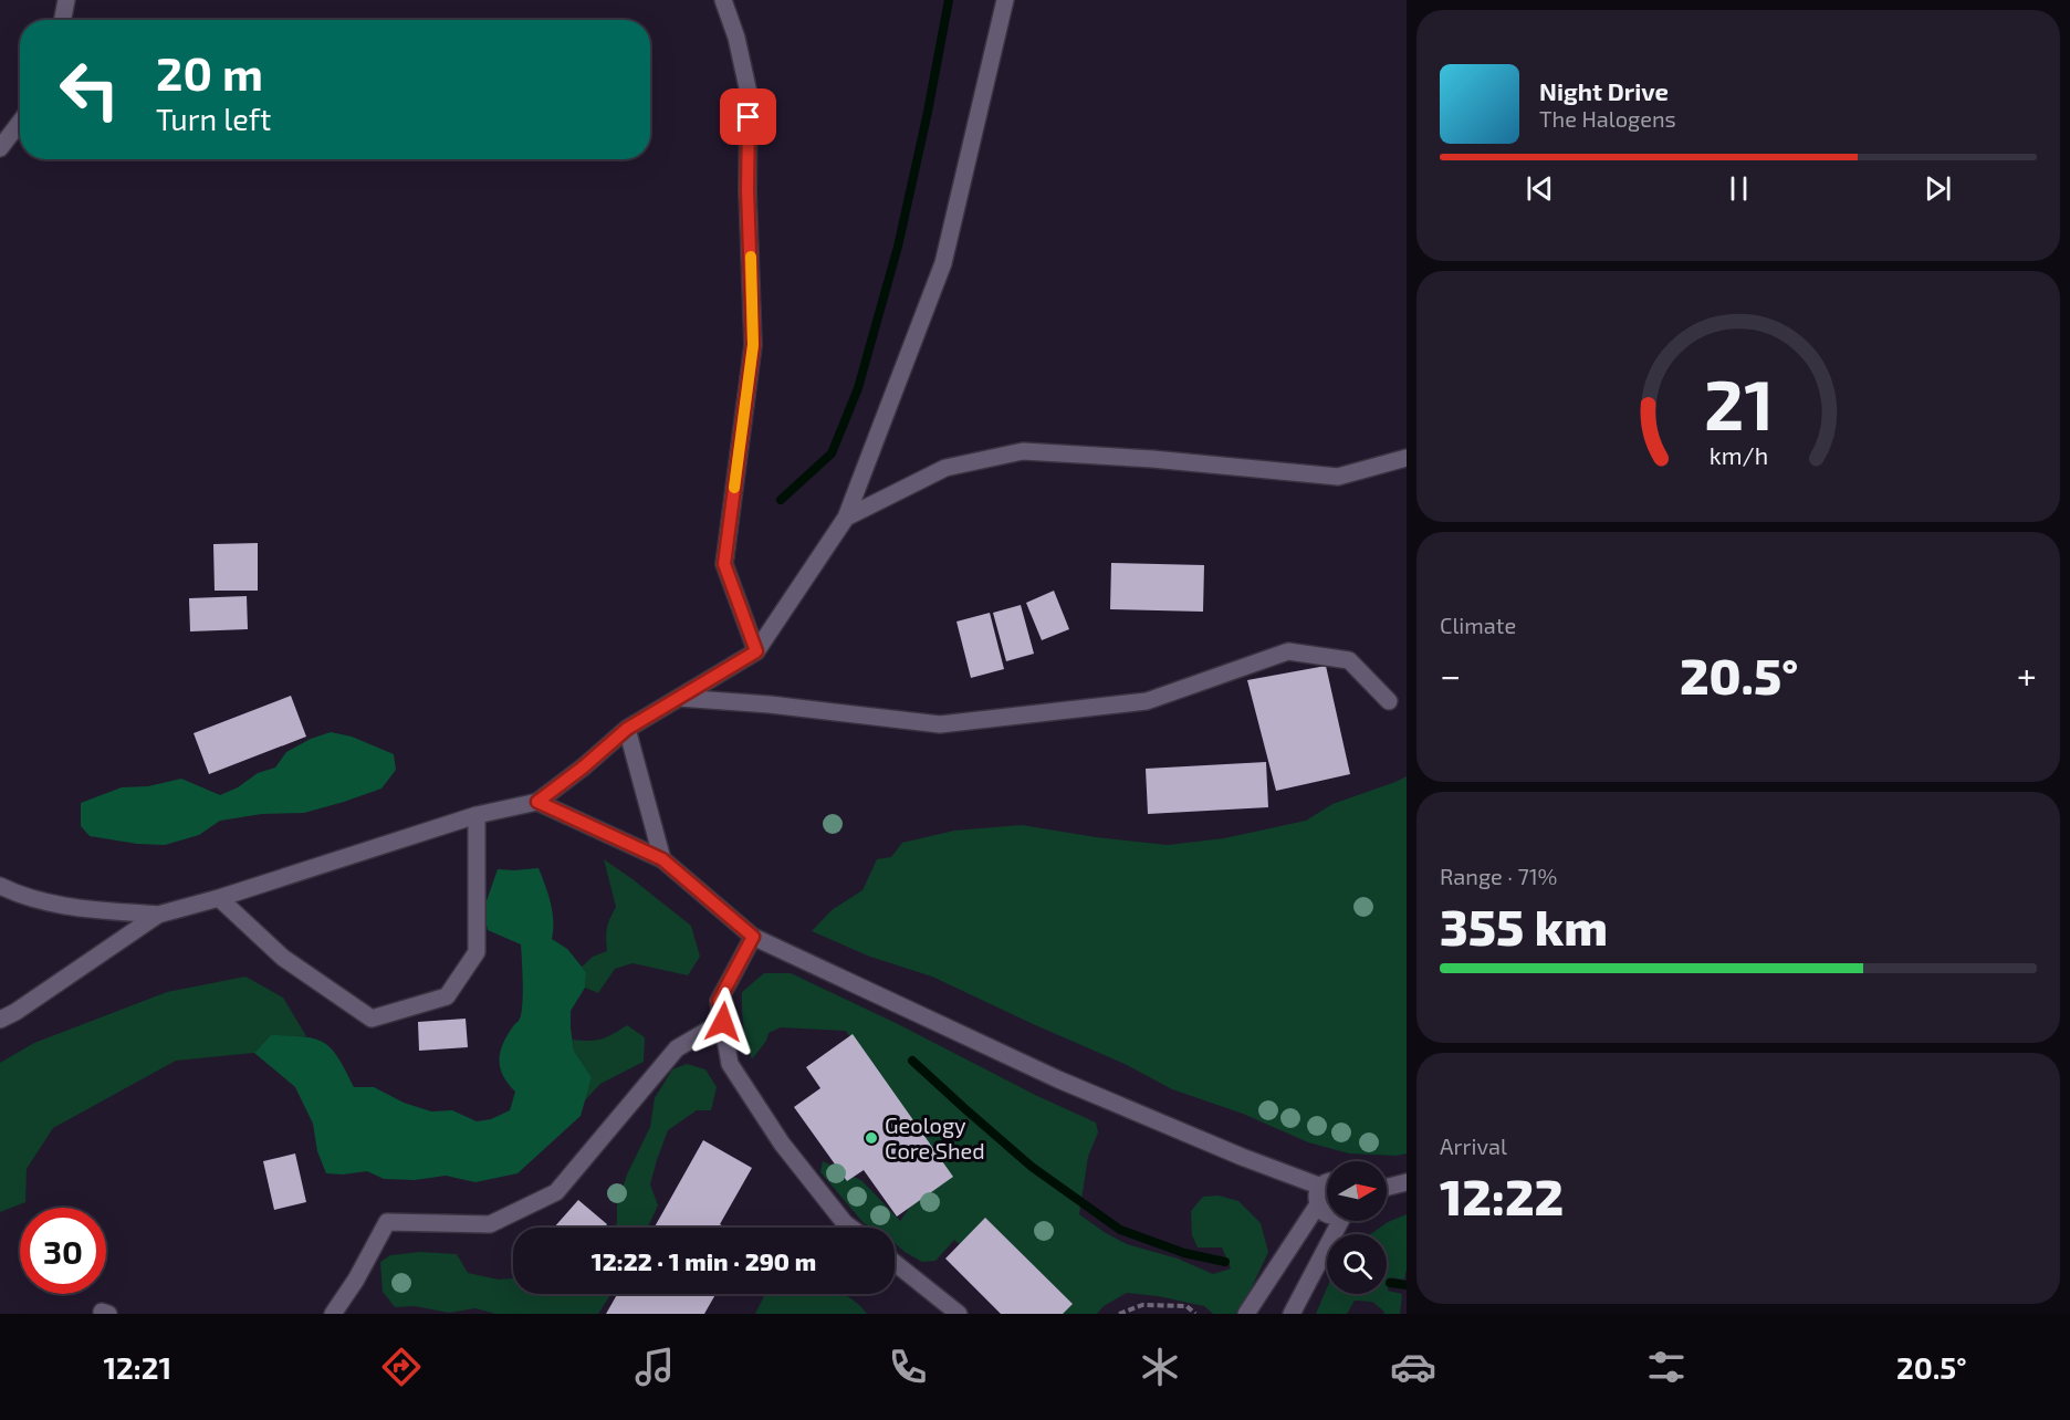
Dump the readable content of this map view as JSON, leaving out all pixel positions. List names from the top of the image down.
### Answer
{
  "places": ["Geology Core Shed"],
  "north": "right",
  "page": {
    "turn": ["20 m", "Turn left"],
    "song": ["Night Drive", "The Halogens"],
    "tile": [
      "Climate",
      ["Range · 71%", "355 km"],
      ["Arrival", "12:22"]
    ],
    "heat": ["−", "20.5°", "+"],
    "limit": "30",
    "trip": "12:22 · 1 min · 290 m",
    "tabs": ["12:21", "20.5°"],
    "gauge": ["21", "km/h"]
  }
}
